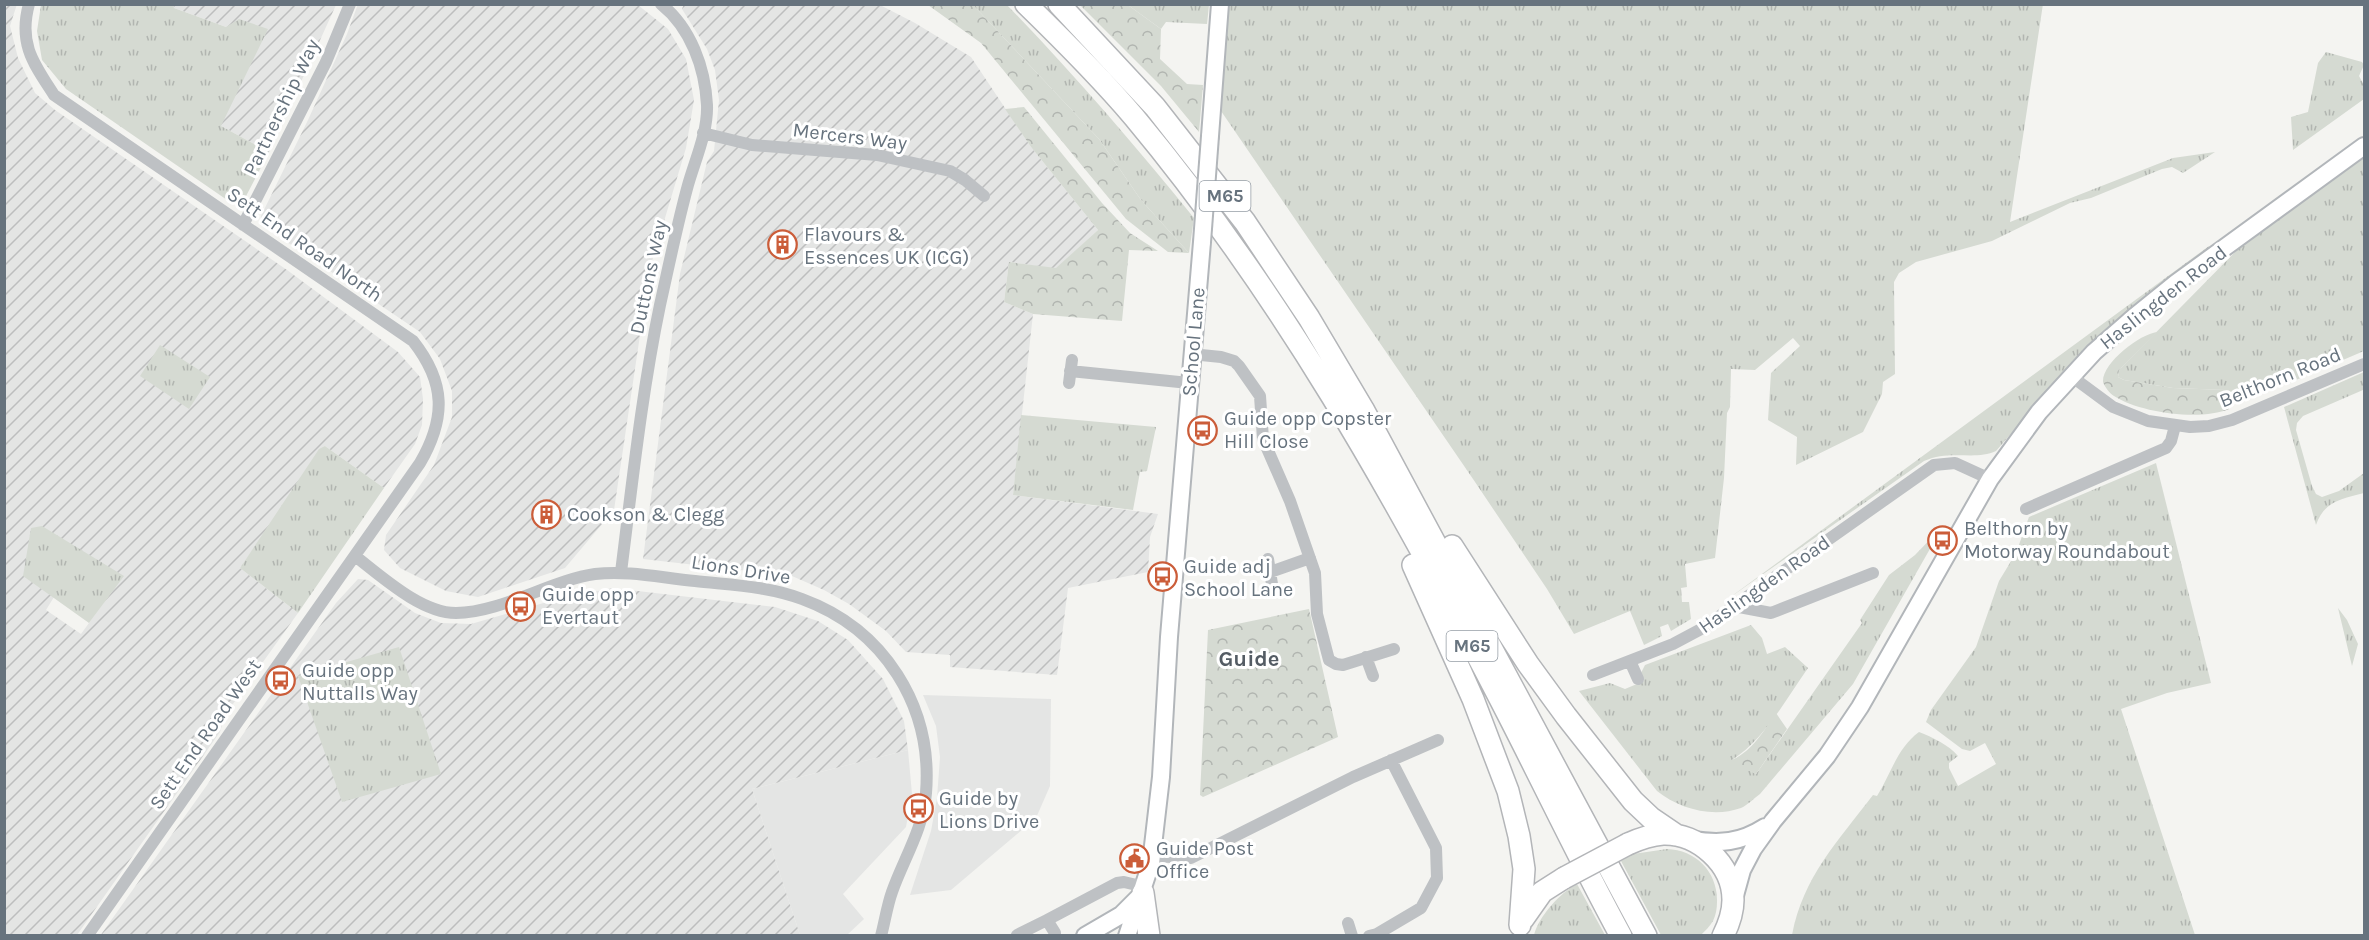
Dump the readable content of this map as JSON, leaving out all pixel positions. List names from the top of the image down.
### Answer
{
  "streets": {
    "highway": ["M65"],
    "main road": ["Haslingden Road", "School Lane"],
    "street": [
      "Partnership Way",
      "Mercers Way",
      "Sett End Road North",
      "Duttons Way",
      "Belthorn Road",
      "Lions Drive",
      "Sett End Road West"
    ]
  },
  "crossings": [
    ["Partnership Way", "Sett End Road North"],
    ["Mercers Way", "Duttons Way"],
    ["Sett End Road North", "Lions Drive"],
    ["Sett End Road North", "Sett End Road West"],
    ["Duttons Way", "Lions Drive"],
    ["Haslingden Road", "Belthorn Road"],
    ["Lions Drive", "Sett End Road West"]
  ],
  "districts": ["Guide"],
  "places": {
    "building": ["Flavours & Essences UK (ICG)", "Cookson & Clegg"],
    "bus stop": [
      "Guide opp Copster Hill Close",
      "Belthorn by Motorway Roundabout",
      "Guide adj School Lane",
      "Guide opp Evertaut",
      "Guide opp Nuttalls Way",
      "Guide by Lions Drive"
    ],
    "public building": ["Guide Post Office"]
  }
}
